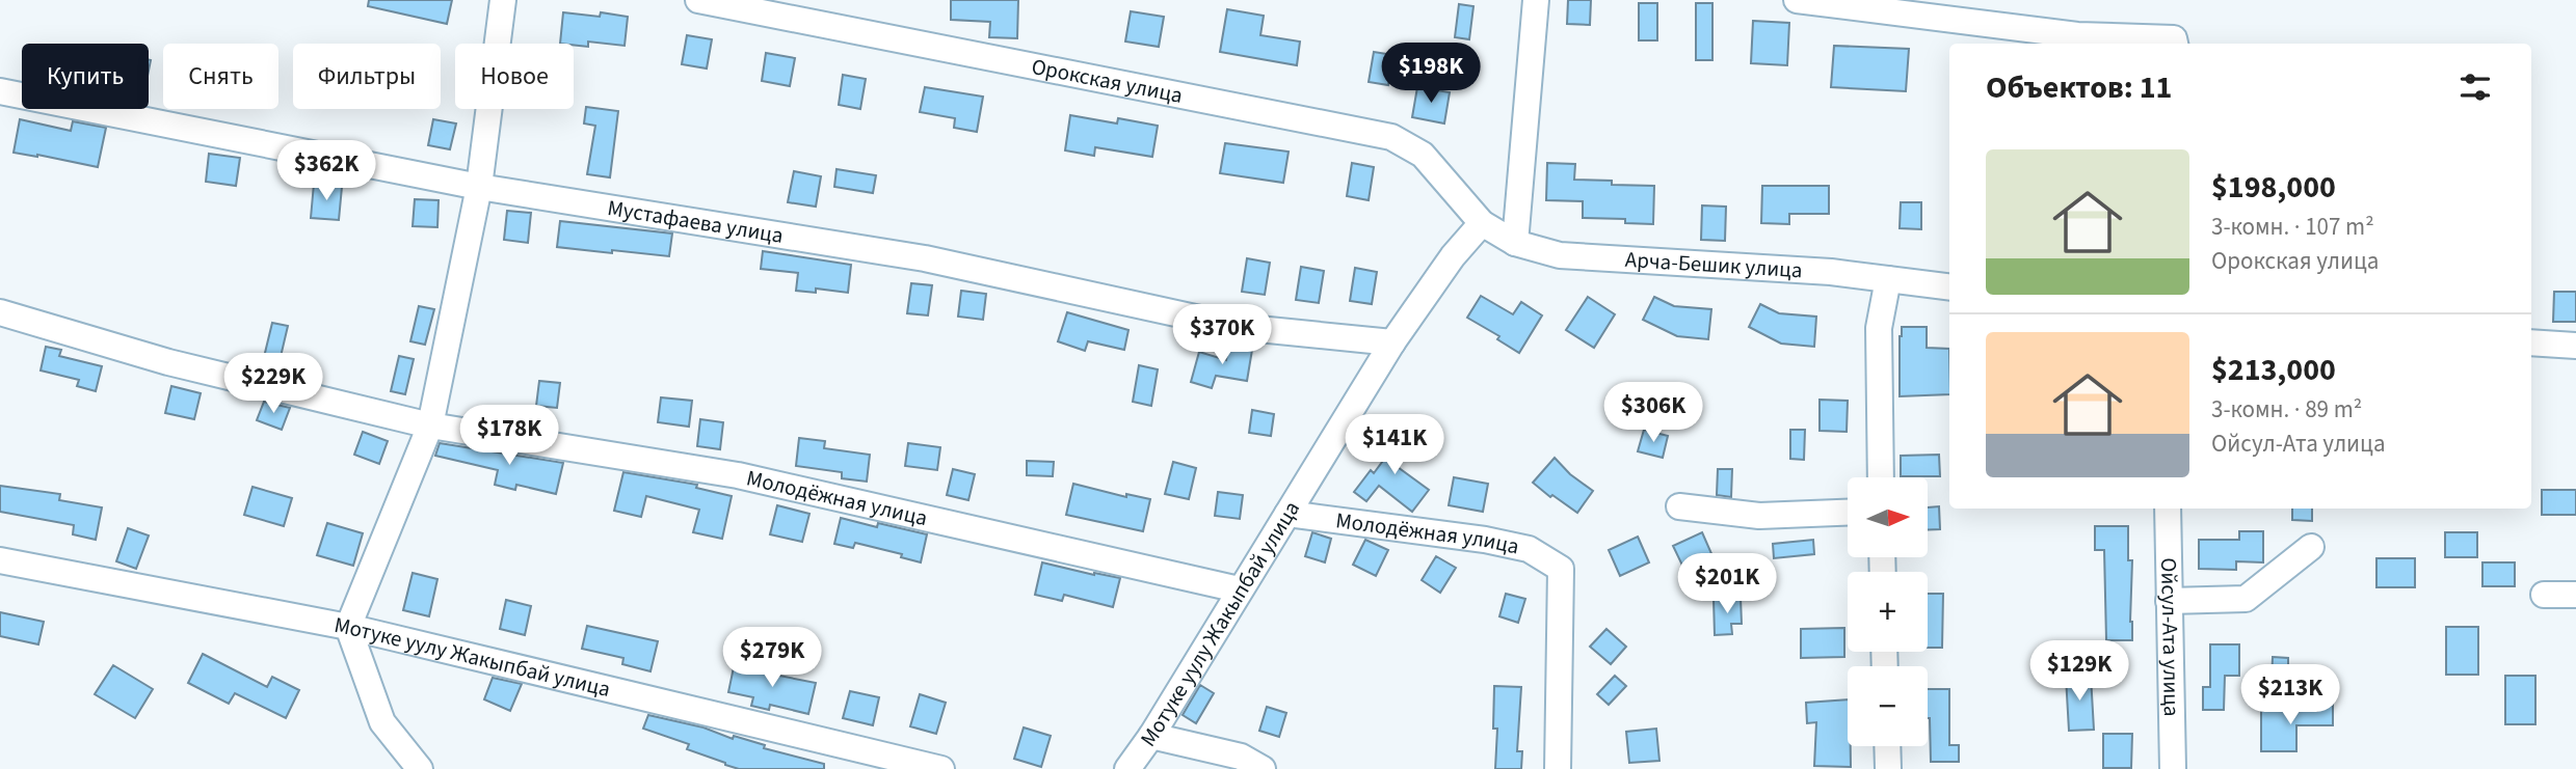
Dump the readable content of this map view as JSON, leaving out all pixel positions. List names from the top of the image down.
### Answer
{
  "streets": {
    "street": [
      "Орокская улица",
      "Мустафаева улица",
      "Арча-Бешик улица",
      "Молодёжная улица",
      "Мотуке уулу Жакыпбай улица",
      "Ойсул-Ата улица"
    ]
  },
  "crossings": [
    ["Орокская улица", "Арча-Бешик улица"],
    ["Орокская улица", "Мотуке уулу Жакыпбай улица"],
    ["Мустафаева улица", "Мотуке уулу Жакыпбай улица"],
    ["Арча-Бешик улица", "Мотуке уулу Жакыпбай улица"],
    ["Молодёжная улица", "Мотуке уулу Жакыпбай улица"]
  ],
  "north": "right",
  "page": {
    "price": [
      "$198K",
      "$362K",
      "$370K",
      "$229K",
      "$306K",
      "$178K",
      "$141K",
      "$201K",
      "$279K",
      "$129K",
      "$213K"
    ],
    "chip": [
      "Купить",
      "Снять",
      "Фильтры",
      "Новое"
    ],
    "heading": "Объектов: 11",
    "list": [
      {
        "name": "$198,000",
        "note": "3-комн. · 107 m² · Орокская улица"
      },
      {
        "name": "$213,000",
        "note": "3-комн. · 89 m² · Ойсул-Ата улица"
      }
    ],
    "map_buttons": ["+", "−"]
  }
}
